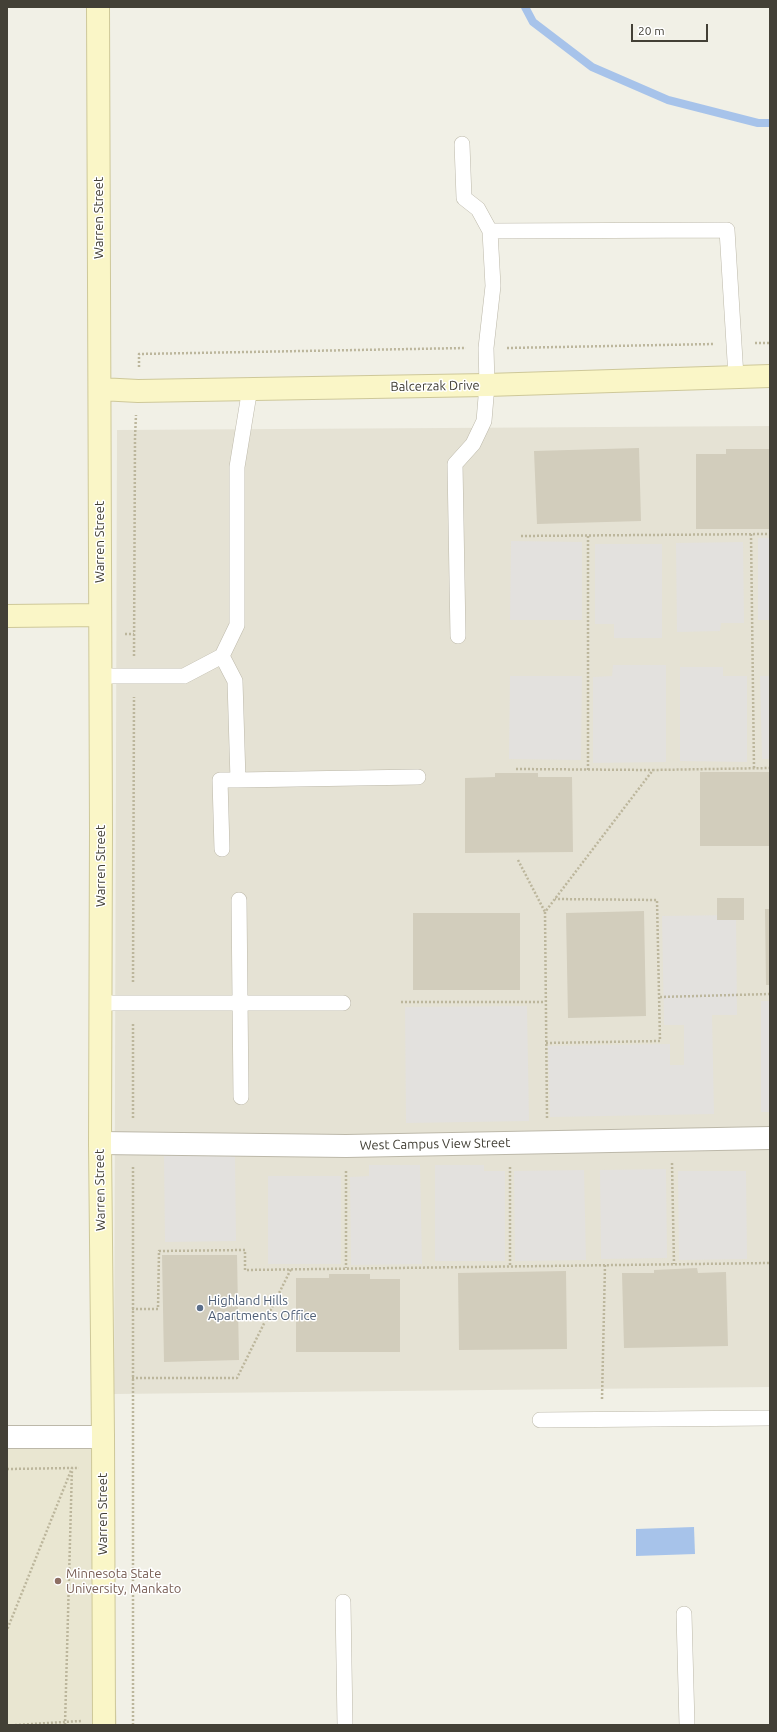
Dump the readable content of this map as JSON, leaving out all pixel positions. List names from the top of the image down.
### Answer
{
  "streets": {
    "street": ["Warren Street", "Balcerzak Drive", "West Campus View Street"]
  },
  "crossings": [
    ["Warren Street", "Balcerzak Drive"],
    ["Warren Street", "West Campus View Street"]
  ],
  "places": ["Highland Hills Apartments Office", "Minnesota State University, Mankato"],
  "scale_bar": "20 m"
}
